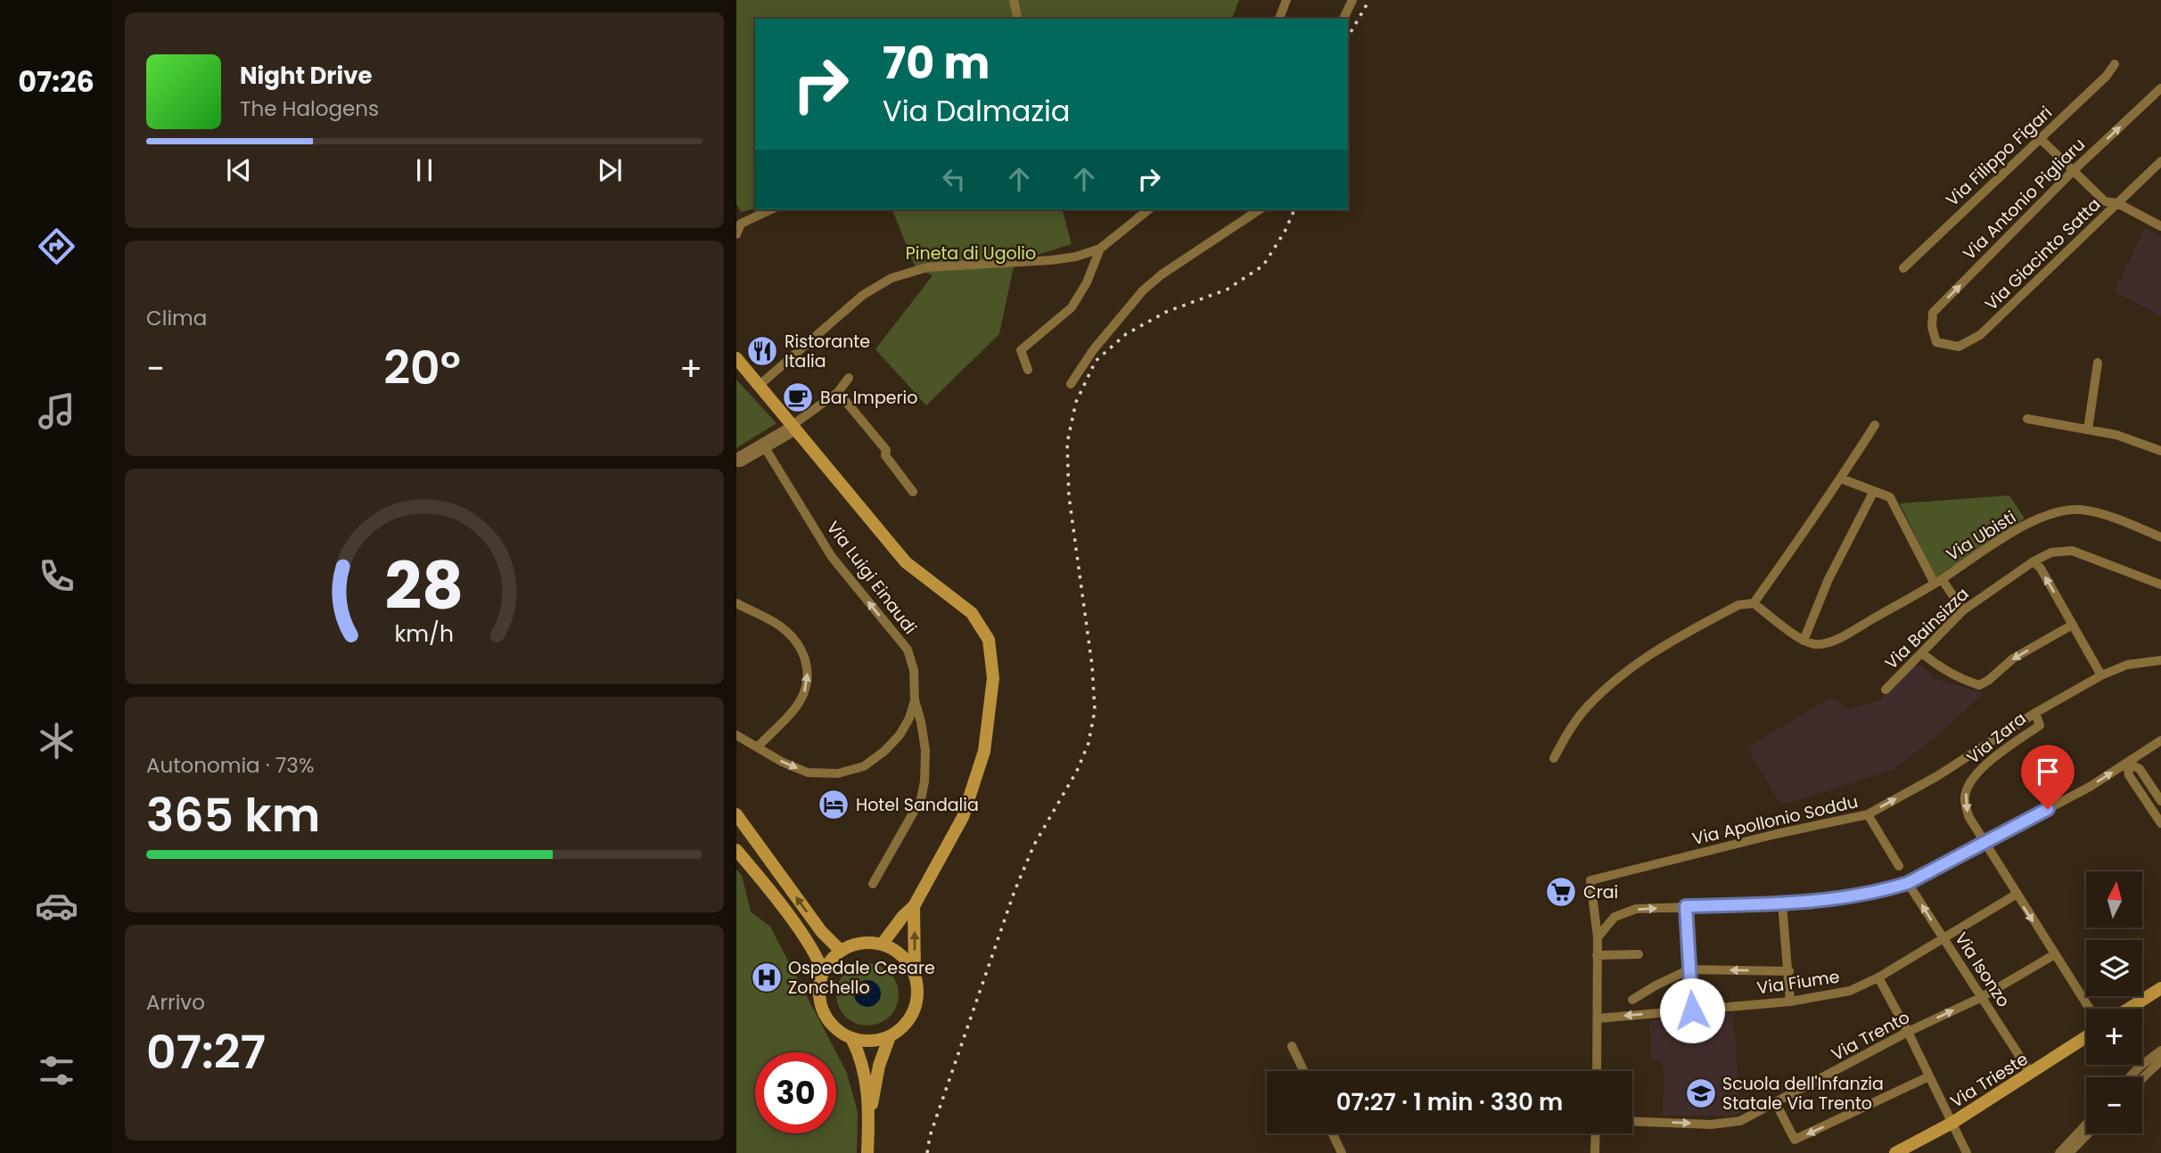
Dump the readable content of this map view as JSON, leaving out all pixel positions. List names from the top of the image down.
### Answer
{
  "streets": {
    "main road": ["Via Trieste"],
    "street": [
      "Via Filippo Figari",
      "Via Antonio Pigliaru",
      "Via Giacinto Satta",
      "Via Ubisti",
      "Via Luigi Einaudi",
      "Via Bainsizza",
      "Via Zara",
      "Via Apollonio Soddu",
      "Via Isonzo",
      "Via Fiume",
      "Via Trento"
    ]
  },
  "crossings": [
    ["Via Antonio Pigliaru", "Via Giacinto Satta"],
    ["Via Zara", "Via Apollonio Soddu"],
    ["Via Isonzo", "Via Fiume"],
    ["Via Isonzo", "Via Trento"],
    ["Via Isonzo", "Via Trieste"]
  ],
  "one_way": [
    "Via Antonio Pigliaru",
    "Via Zara",
    "Via Apollonio Soddu",
    "Via Trento"
  ],
  "parks": ["Pineta di Ugolio"],
  "places": {
    "restaurant": ["Ristorante Italia"],
    "cafe": ["Bar Imperio"],
    "hotel": ["Hotel Sandalia"],
    "supermarket": ["Crai"],
    "hospital": ["Ospedale Cesare Zonchello"],
    "school or university": ["Scuola dell'Infanzia Statale Via Trento"]
  },
  "north": "top",
  "page": {
    "tabs": "07:26",
    "turn": ["70 m", "Via Dalmazia"],
    "song": ["Night Drive", "The Halogens"],
    "tile": [
      "Clima",
      ["Autonomia · 73%", "365 km"],
      ["Arrivo", "07:27"]
    ],
    "heat": ["−", "20°", "+"],
    "map_buttons": ["+", "−"],
    "limit": "30",
    "trip": "07:27 · 1 min · 330 m",
    "gauge": ["28", "km/h"]
  }
}
